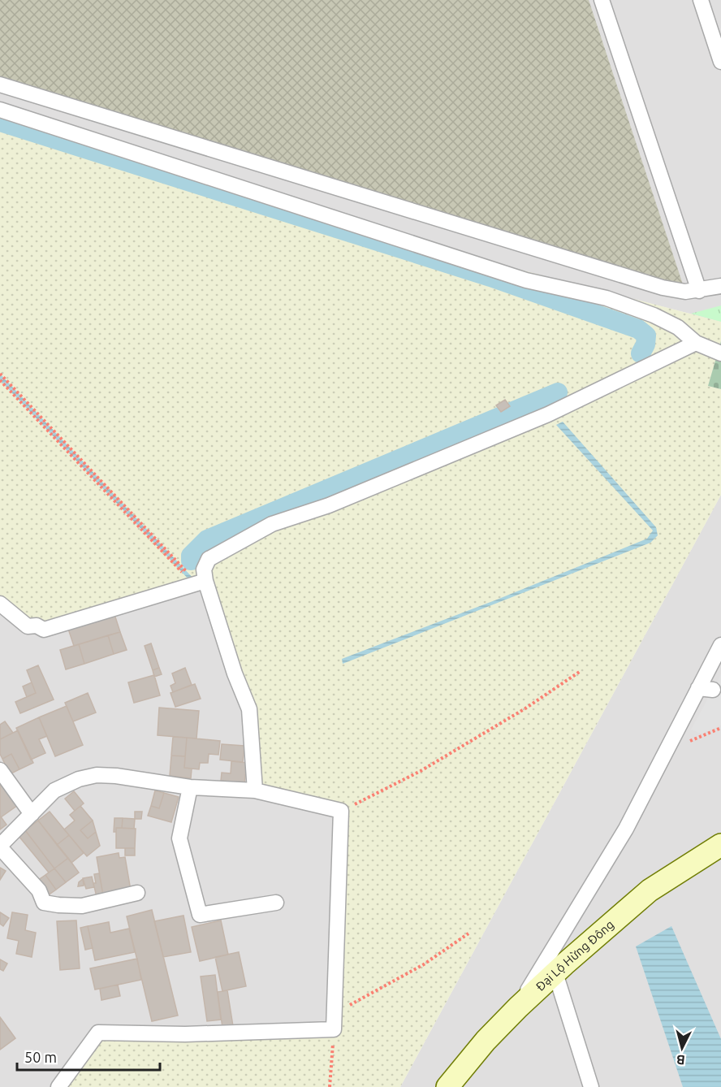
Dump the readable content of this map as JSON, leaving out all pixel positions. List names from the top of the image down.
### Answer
{
  "streets": {
    "street": ["Đại Lộ Hừng Đông"]
  },
  "scale_bar": "50 m",
  "north": "bottom"
}
